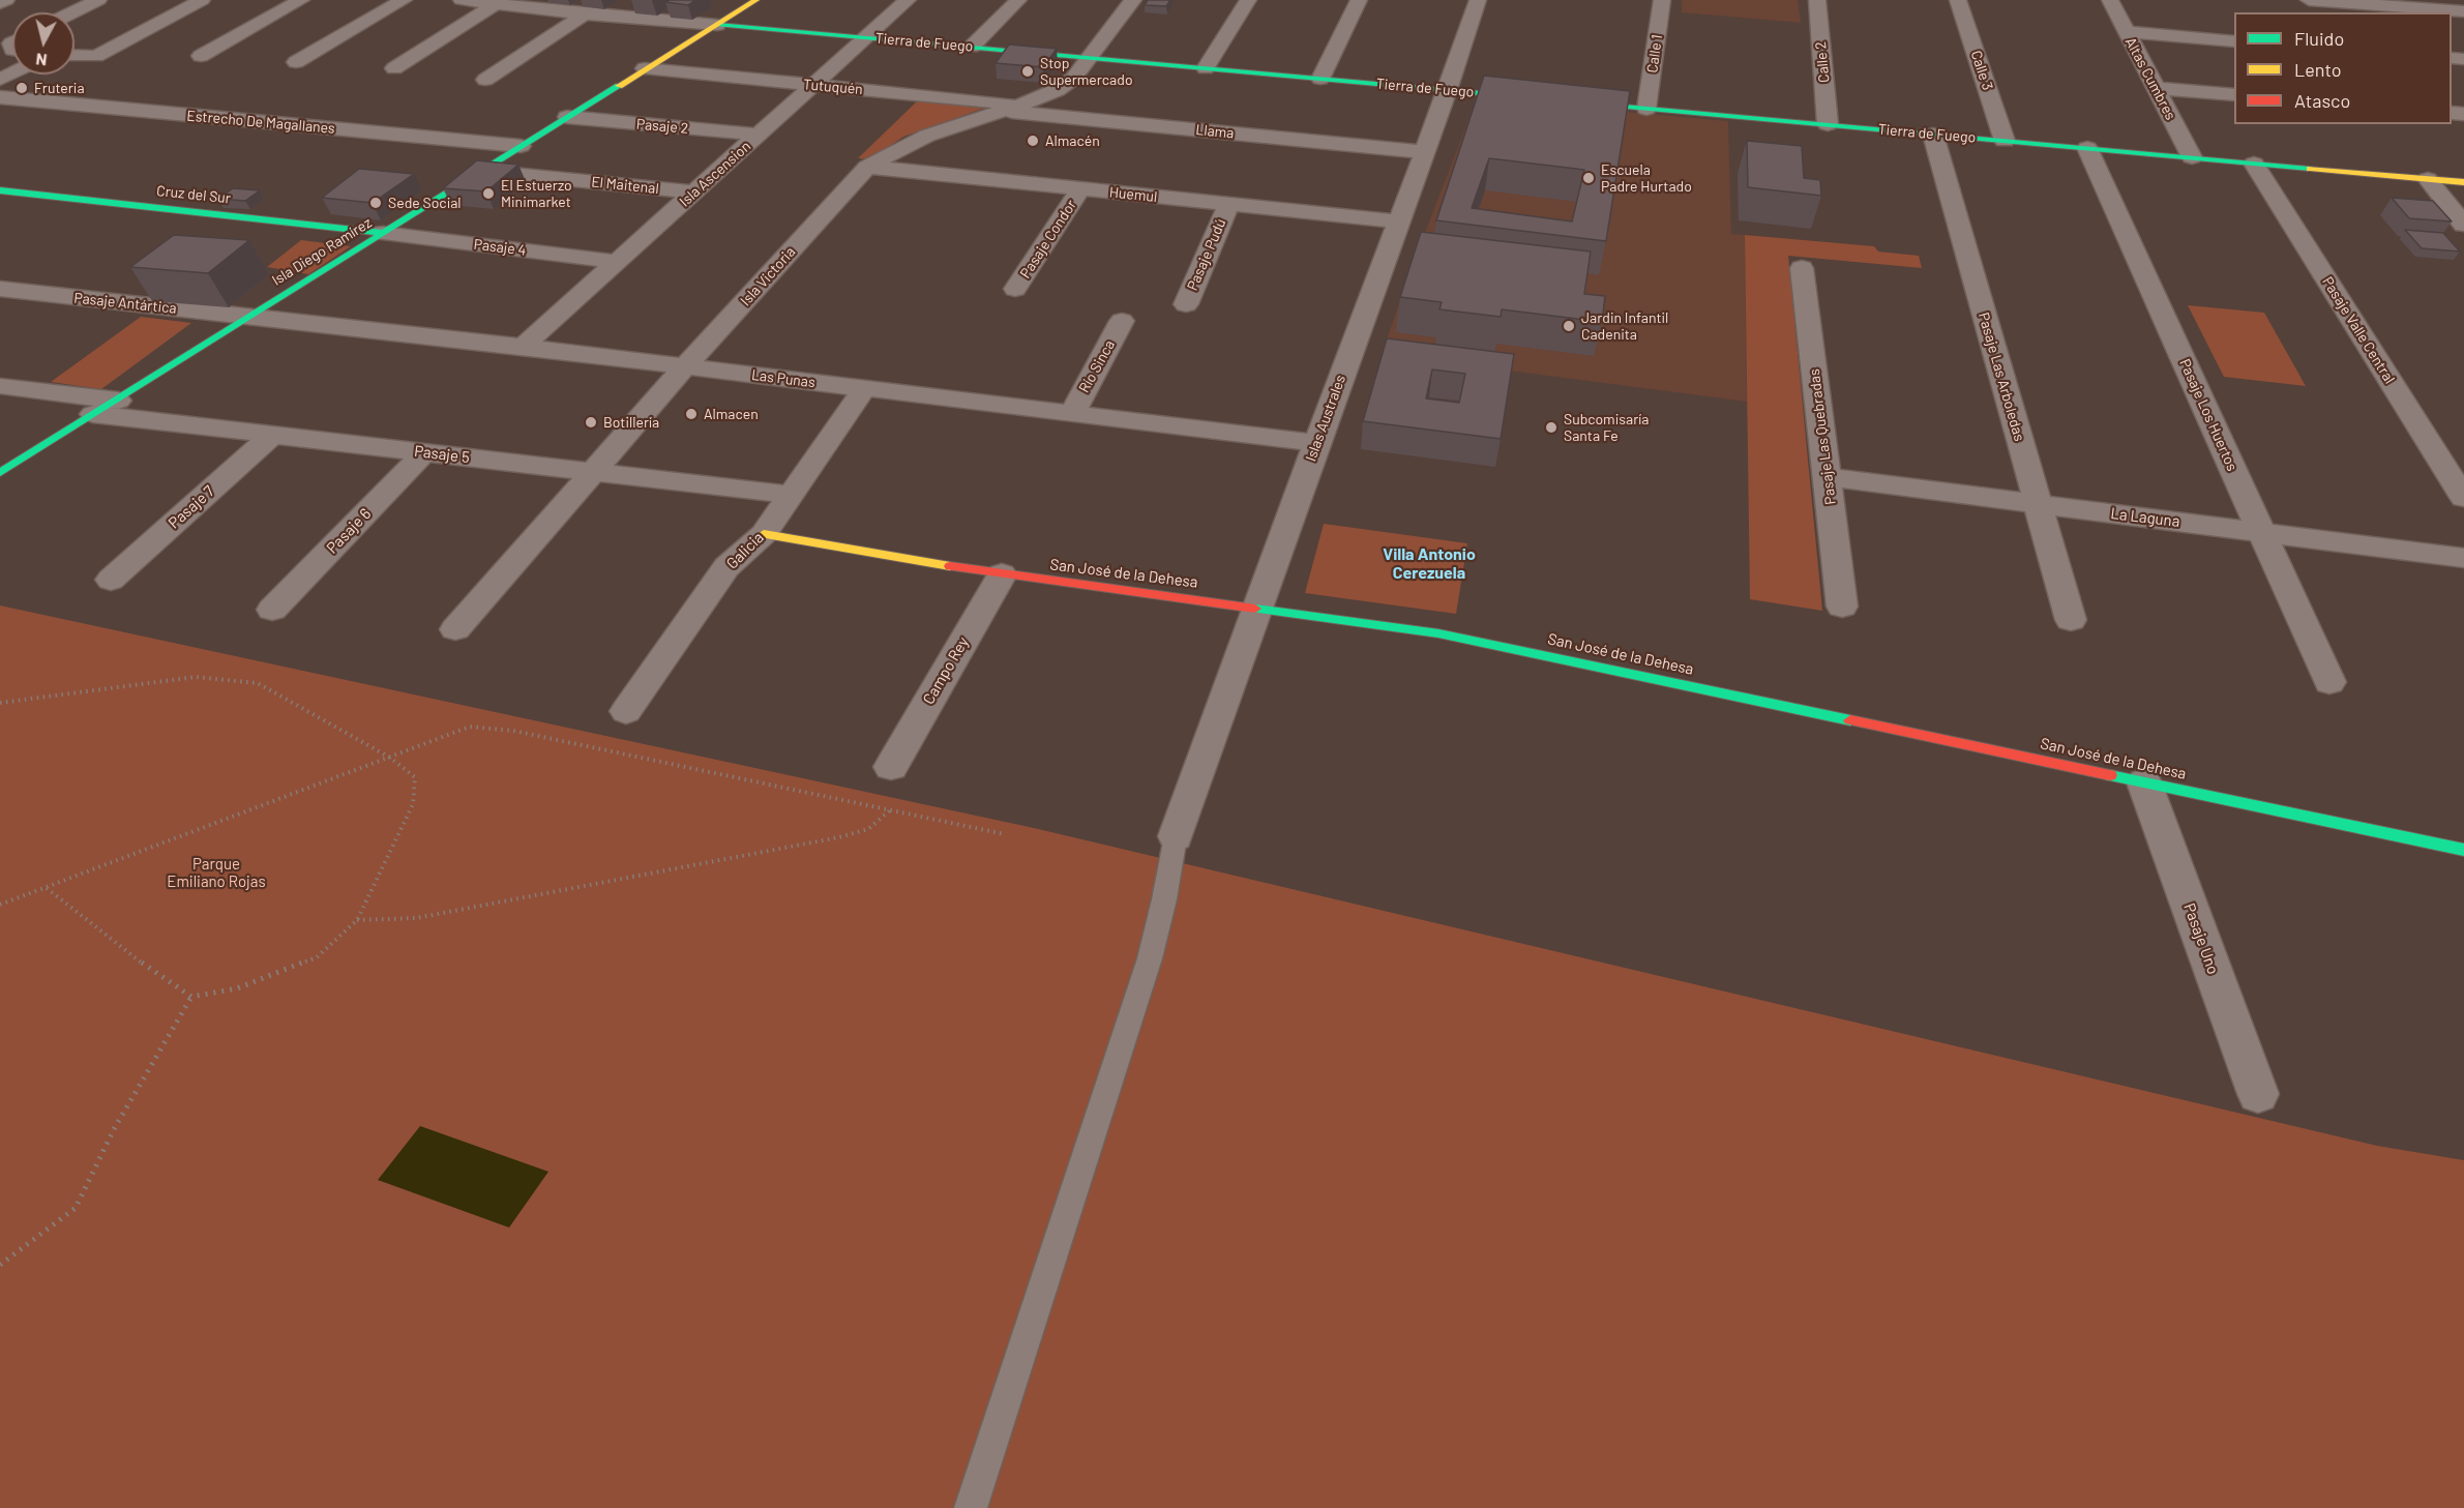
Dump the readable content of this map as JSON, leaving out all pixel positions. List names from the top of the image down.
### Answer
{
  "streets": {
    "street": [
      "Tierra de Fuego",
      "Calle 1",
      "Calle 2",
      "Calle 3",
      "Altas Cumbres",
      "Tutuquén",
      "Estrecho De Magallanes",
      "Pasaje 2",
      "Llama",
      "Isla Ascension",
      "El Maitenal",
      "Cruz del Sur",
      "Huemul",
      "Pasaje Condor",
      "Pasaje 4",
      "Isla Diego Ramírez",
      "Pasaje Pudú",
      "Isla Victoria",
      "Pasaje Antártica",
      "Pasaje Valle Central",
      "Río Sinca",
      "Pasaje Las Arboledas",
      "Las Punas",
      "Pasaje Los Huertos",
      "Islas Australes",
      "Pasaje Las Quebradas",
      "Pasaje 5",
      "Pasaje 7",
      "La Laguna",
      "Pasaje 6",
      "Galicia",
      "San José de la Dehesa",
      "Campo Rey",
      "Pasaje Uno"
    ]
  },
  "crossings": [
    ["Tierra de Fuego", "Calle 1"],
    ["Tierra de Fuego", "Calle 2"],
    ["Tierra de Fuego", "Calle 3"],
    ["Tierra de Fuego", "Altas Cumbres"],
    ["Tierra de Fuego", "Isla Ascension"],
    ["Tierra de Fuego", "Isla Diego Ramírez"],
    ["Tierra de Fuego", "Isla Victoria"],
    ["Tierra de Fuego", "Pasaje Valle Central"],
    ["Tierra de Fuego", "Pasaje Las Arboledas"],
    ["Tierra de Fuego", "Pasaje Los Huertos"],
    ["Tierra de Fuego", "Islas Australes"],
    ["Tutuquén", "Llama"],
    ["Tutuquén", "Isla Ascension"],
    ["Tutuquén", "Isla Diego Ramírez"],
    ["Tutuquén", "Isla Victoria"],
    ["Estrecho De Magallanes", "Isla Diego Ramírez"],
    ["Pasaje 2", "Isla Ascension"],
    ["Pasaje 2", "Isla Diego Ramírez"],
    ["Llama", "Isla Victoria"],
    ["Llama", "Islas Australes"],
    ["Isla Ascension", "El Maitenal"],
    ["Isla Ascension", "Pasaje 4"],
    ["Isla Ascension", "Las Punas"],
    ["El Maitenal", "Isla Diego Ramírez"],
    ["Cruz del Sur", "Pasaje 4"],
    ["Cruz del Sur", "Isla Diego Ramírez"],
    ["Huemul", "Pasaje Condor"],
    ["Huemul", "Pasaje Pudú"],
    ["Huemul", "Isla Victoria"],
    ["Huemul", "Islas Australes"],
    ["Pasaje 4", "Isla Diego Ramírez"],
    ["Isla Diego Ramírez", "Pasaje Antártica"],
    ["Isla Diego Ramírez", "Las Punas"],
    ["Isla Diego Ramírez", "Pasaje 5"],
    ["Isla Victoria", "Las Punas"],
    ["Isla Victoria", "Pasaje 5"],
    ["Pasaje Antártica", "Las Punas"],
    ["Río Sinca", "Las Punas"],
    ["Pasaje Las Arboledas", "La Laguna"],
    ["Las Punas", "Islas Australes"],
    ["Las Punas", "Galicia"],
    ["Pasaje Los Huertos", "La Laguna"],
    ["Islas Australes", "San José de la Dehesa"],
    ["Pasaje Las Quebradas", "La Laguna"],
    ["Pasaje 5", "Pasaje 7"],
    ["Pasaje 5", "Pasaje 6"],
    ["Pasaje 5", "Galicia"],
    ["Galicia", "San José de la Dehesa"],
    ["San José de la Dehesa", "Campo Rey"],
    ["San José de la Dehesa", "Pasaje Uno"]
  ],
  "districts": ["Villa Antonio Cerezuela"],
  "parks": ["Parque Emiliano Rojas"],
  "places": [
    "Stop Supermercado",
    "Fruteria",
    "Almacén",
    "Escuela Padre Hurtado",
    "El Estuerzo Minimarket",
    "Sede Social",
    "Jardin Infantil Cadenita",
    "Almacen",
    "Botillería",
    "Subcomisaría Santa Fe"
  ],
  "legend": ["Fluido", "Lento", "Atasco"],
  "north": "bottom"
}
